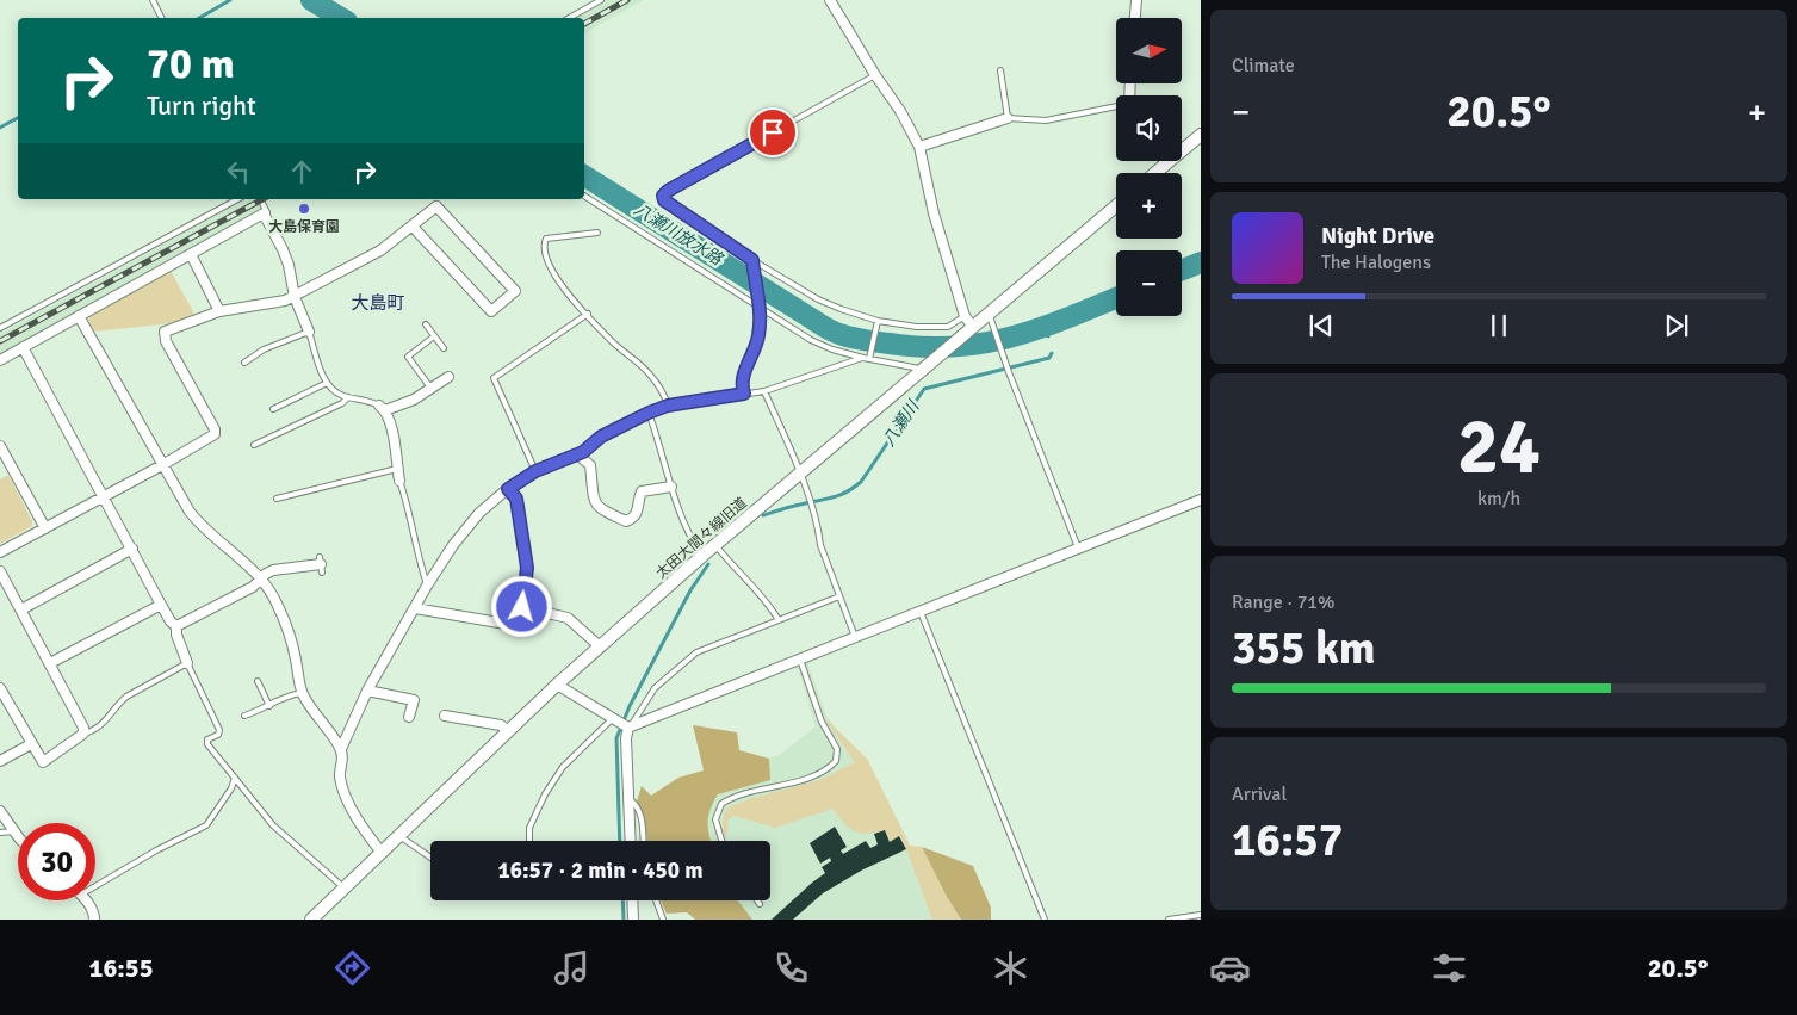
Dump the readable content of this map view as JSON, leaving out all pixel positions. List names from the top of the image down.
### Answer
{
  "streets": {
    "street": ["太田大間々線旧道"]
  },
  "districts": ["大島町"],
  "water": ["八瀬川放水路", "八瀬川"],
  "places": ["大島保育園"],
  "north": "right",
  "page": {
    "tile": [
      "Climate",
      ["24", "km/h"],
      ["Range · 71%", "355 km"],
      ["Arrival", "16:57"]
    ],
    "map_buttons": ["+", "−"],
    "turn": ["70 m", "Turn right"],
    "heat": ["−", "20.5°", "+"],
    "song": ["Night Drive", "The Halogens"],
    "limit": "30",
    "trip": "16:57 · 2 min · 450 m",
    "tabs": ["16:55", "20.5°"]
  }
}
